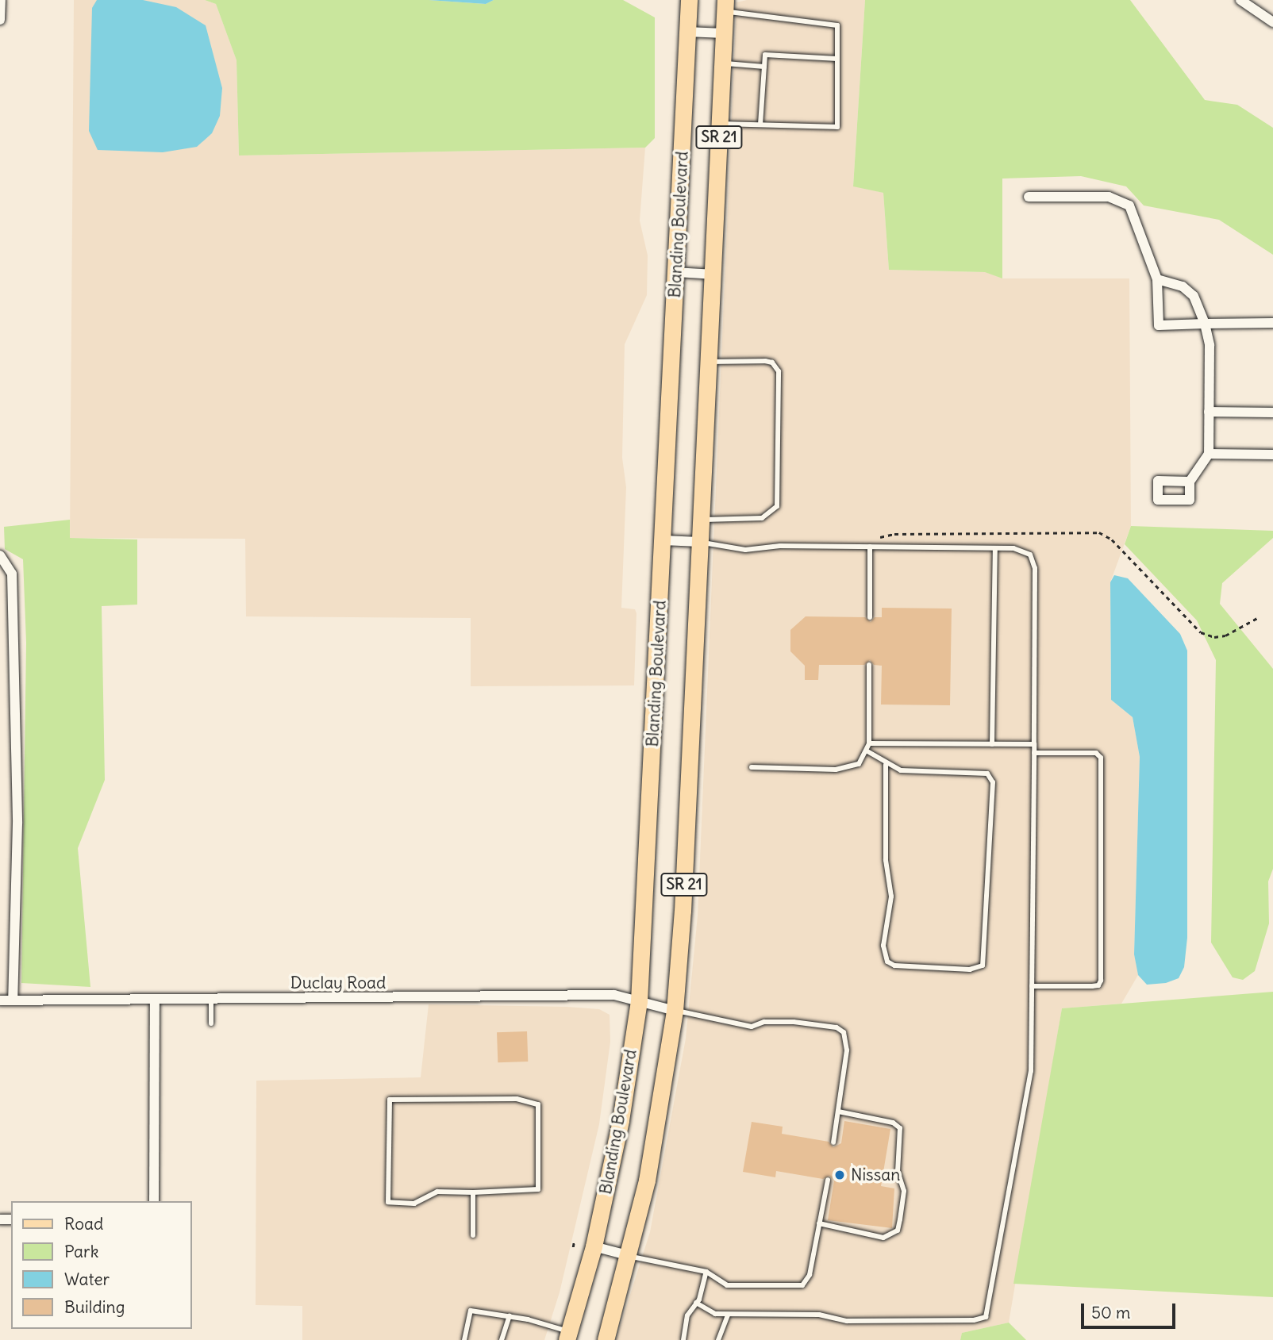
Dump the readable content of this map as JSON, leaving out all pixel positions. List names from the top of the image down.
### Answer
{
  "streets": {
    "main road": ["SR 21", "Blanding Boulevard"],
    "street": ["Duclay Road"]
  },
  "crossings": [
    ["SR 21", "Duclay Road"],
    ["Blanding Boulevard", "Duclay Road"]
  ],
  "places": ["Nissan"],
  "legend": [
    "Road",
    "Park",
    "Water",
    "Building"
  ],
  "scale_bar": "50 m"
}
